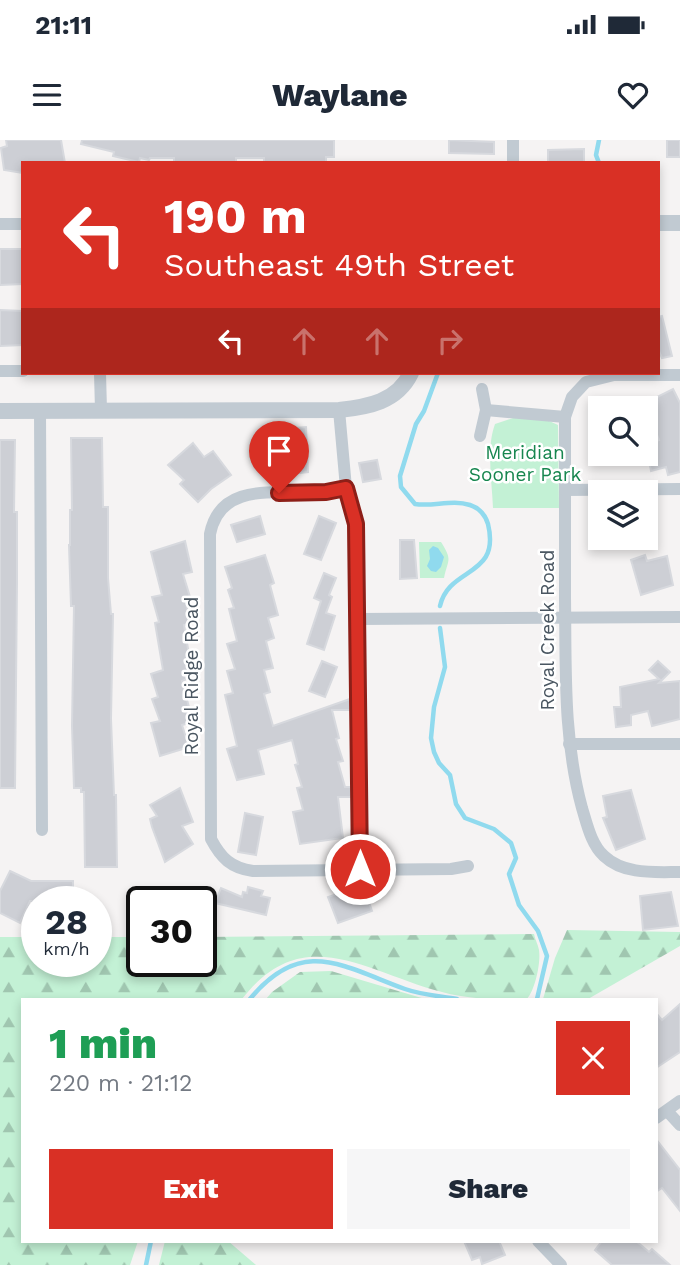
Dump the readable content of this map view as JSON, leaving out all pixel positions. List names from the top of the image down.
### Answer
{
  "streets": {
    "street": ["Royal Creek Road", "Royal Ridge Road"]
  },
  "parks": ["Meridian Sooner Park"],
  "page": {
    "status": "21:11",
    "header": "Waylane",
    "turn": ["190 m", "Southeast 49th Street"],
    "speed": "28 km/h",
    "limit": "30",
    "heading": ["1 min", "220 m · 21:12"],
    "buttons": ["Exit", "Share"]
  }
}
